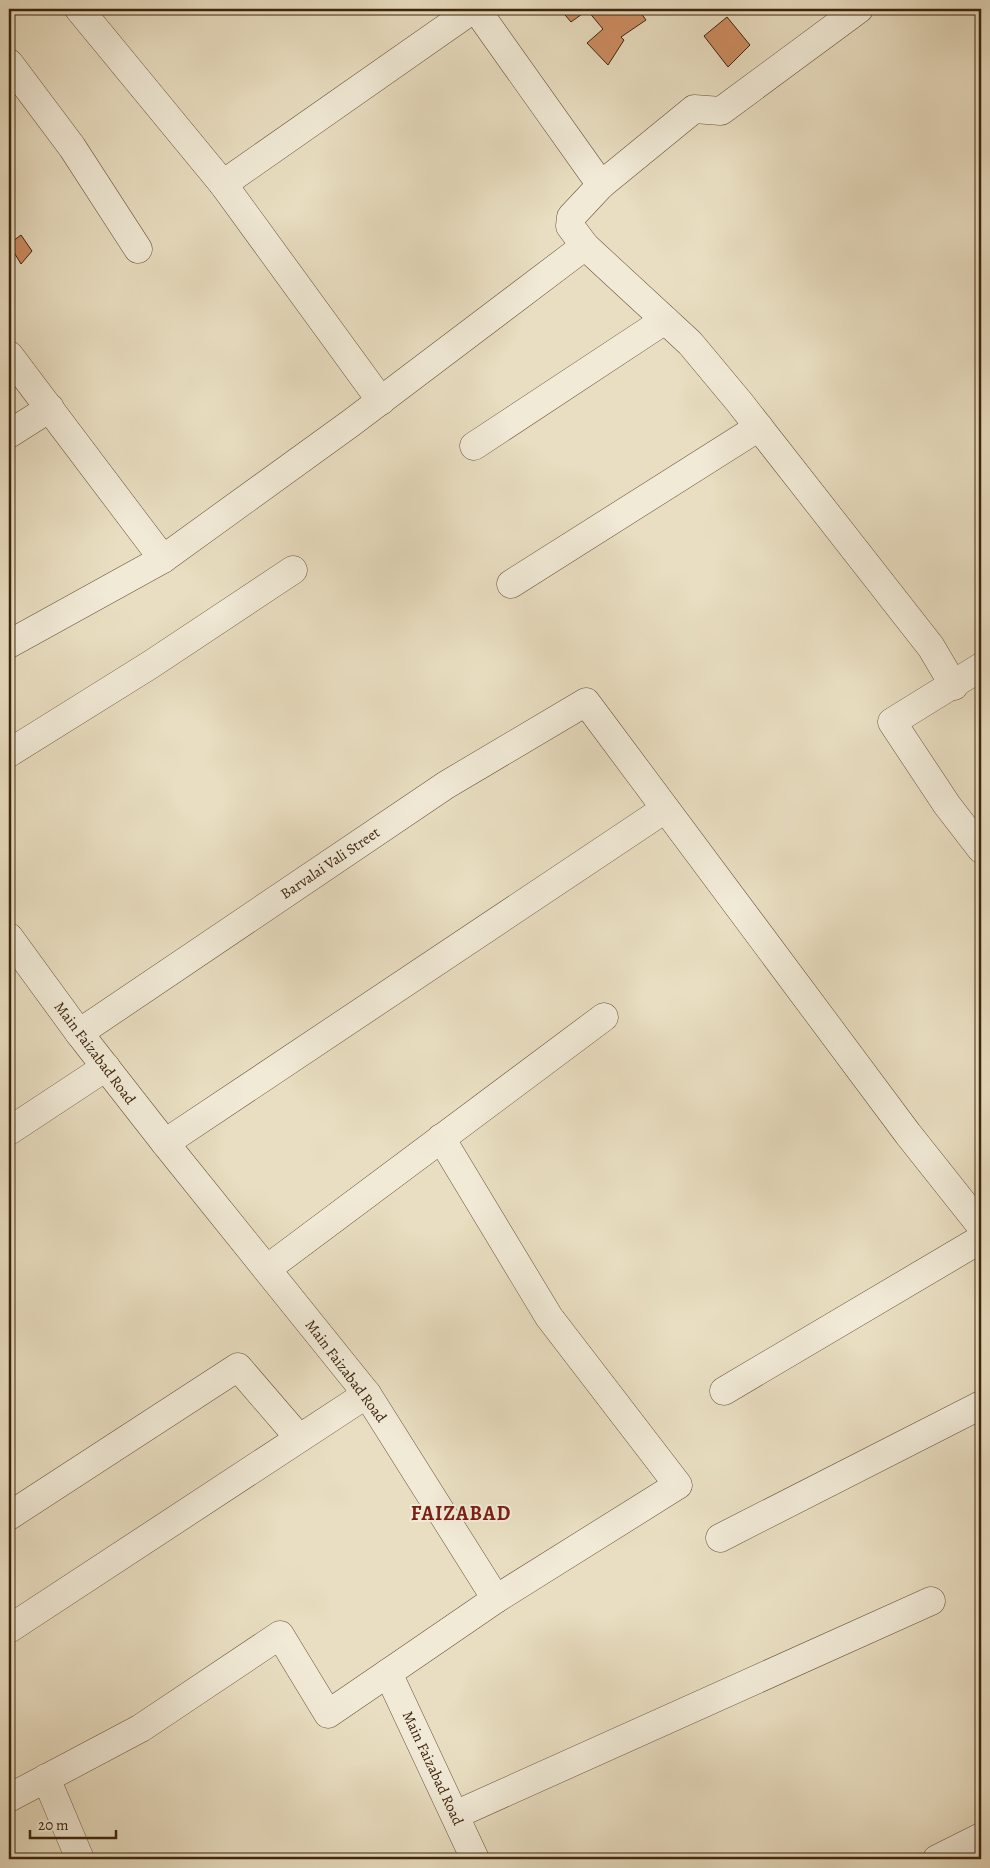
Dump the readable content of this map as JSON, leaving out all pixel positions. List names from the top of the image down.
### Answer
{
  "streets": {
    "street": ["Barvalai Vali Street", "Main Faizabad Road"]
  },
  "crossings": [
    ["Barvalai Vali Street", "Main Faizabad Road"]
  ],
  "districts": ["FAIZABAD"],
  "scale_bar": "20 m"
}
